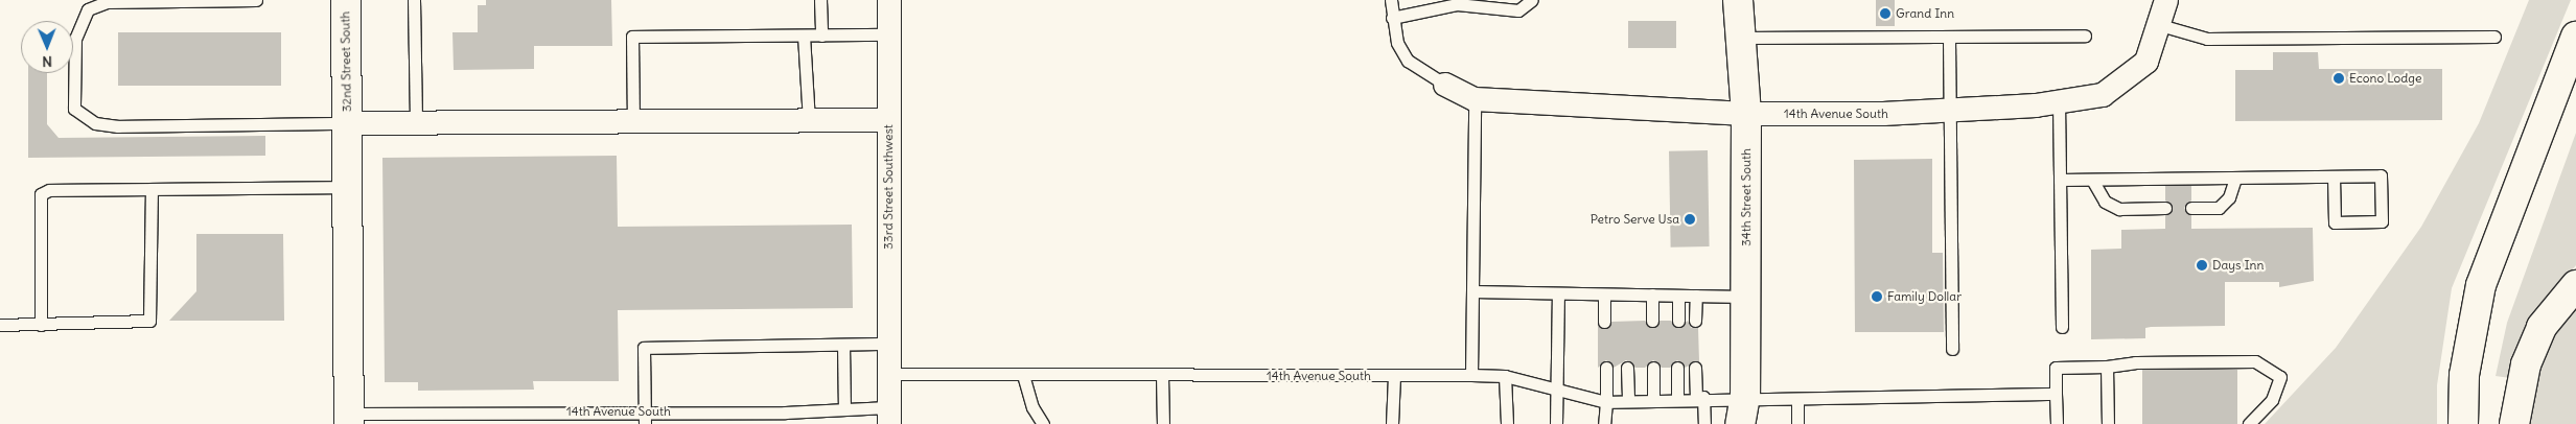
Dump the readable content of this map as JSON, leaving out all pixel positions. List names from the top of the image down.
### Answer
{
  "streets": {
    "main road": ["32nd Street South", "34th Street South"],
    "street": ["14th Avenue South", "33rd Street Southwest"]
  },
  "crossings": [
    ["32nd Street South", "14th Avenue South"],
    ["14th Avenue South", "33rd Street Southwest"],
    ["14th Avenue South", "34th Street South"]
  ],
  "places": [
    "Grand Inn",
    "Econo Lodge",
    "Petro Serve Usa",
    "Days Inn",
    "Family Dollar"
  ],
  "north": "bottom"
}
